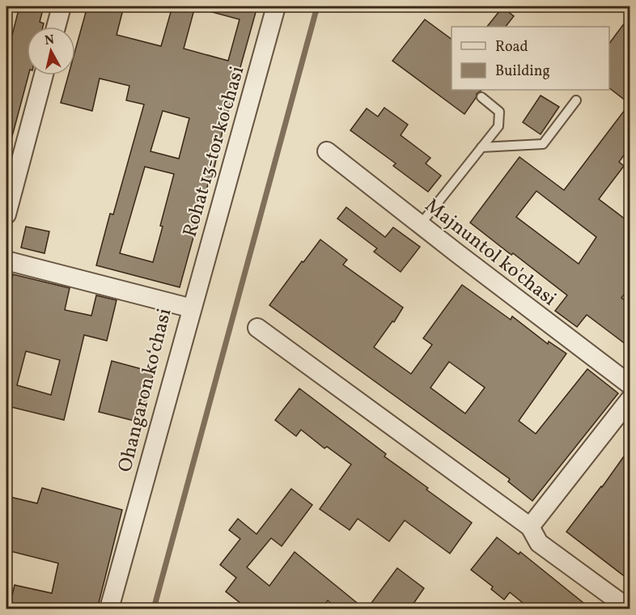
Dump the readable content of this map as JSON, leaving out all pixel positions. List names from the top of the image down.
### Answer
{
  "streets": {
    "street": ["Rohat 13-tor ko‘chasi", "Majnuntol ko'chasi", "Ohangaron koʻchasi"]
  },
  "crossings": [
    ["Rohat 13-tor ko‘chasi", "Ohangaron koʻchasi"]
  ],
  "legend": ["Road", "Building"],
  "north": "top"
}
